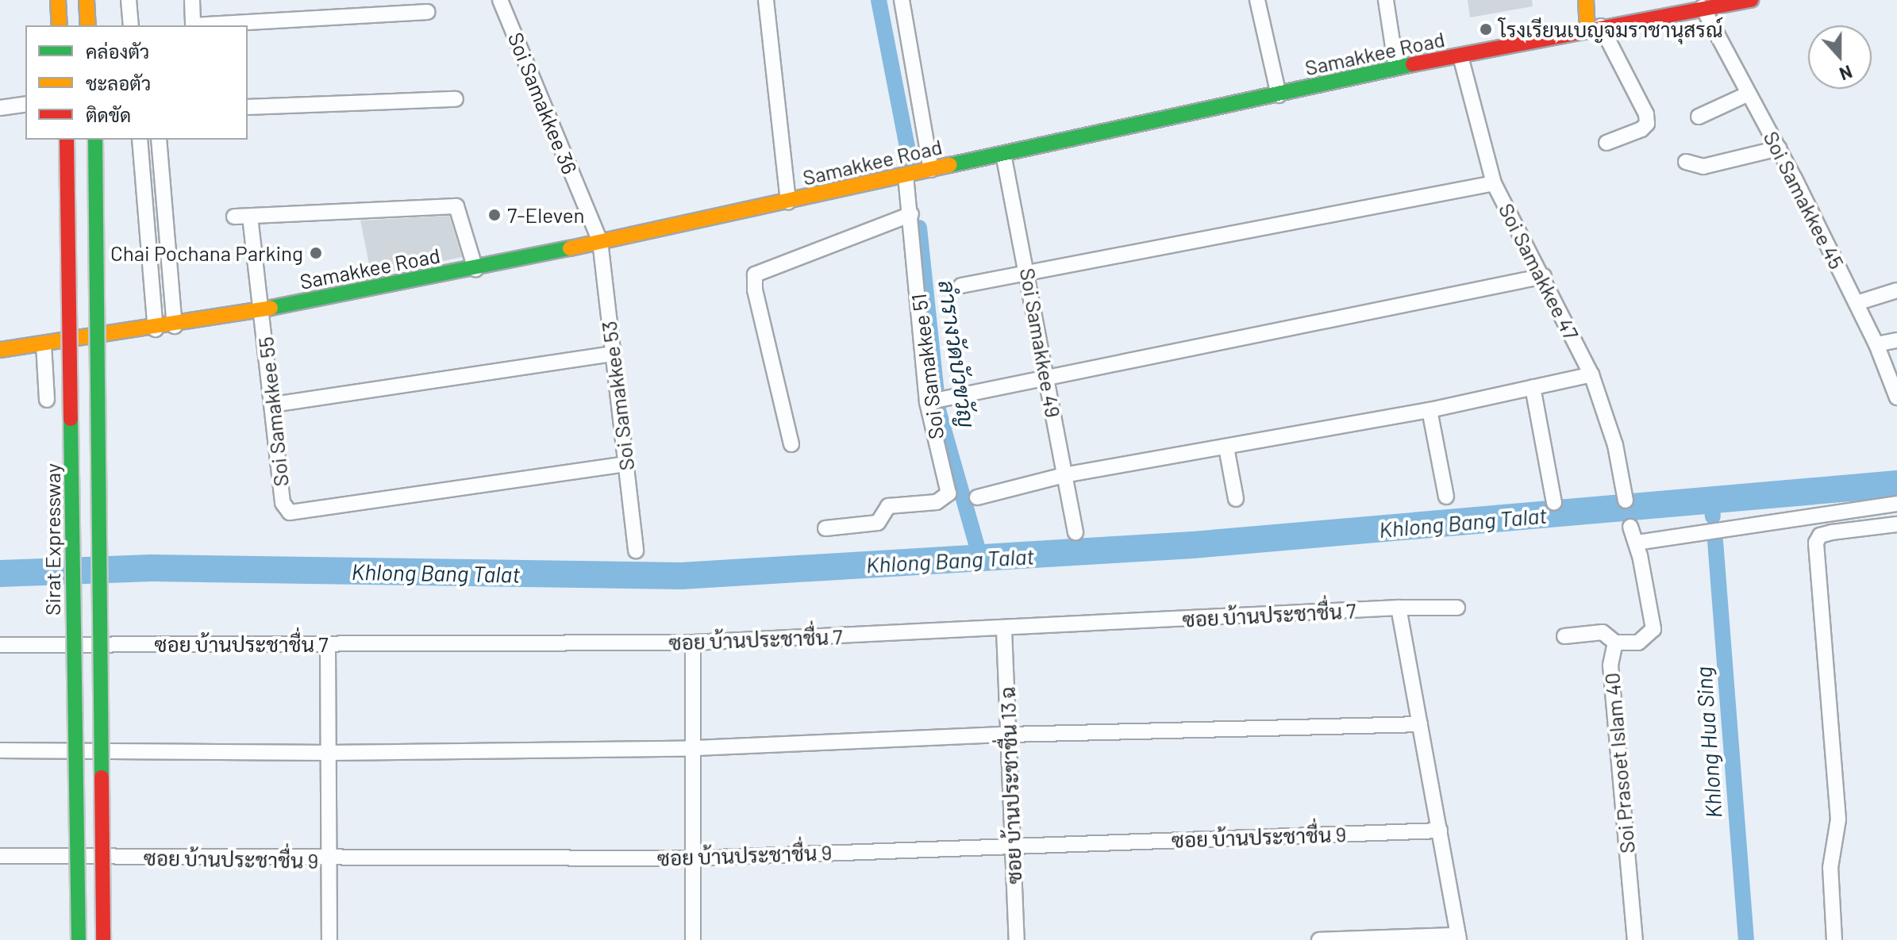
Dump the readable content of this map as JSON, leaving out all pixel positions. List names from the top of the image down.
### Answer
{
  "streets": {
    "main road": ["Samakkee Road", "Sirat Expressway"],
    "street": [
      "Soi Samakkee 36",
      "Soi Samakkee 45",
      "Soi Samakkee 47",
      "Soi Samakkee 49",
      "Soi Samakkee 51",
      "Soi Samakkee 53",
      "Soi Samakkee 55",
      "ซอย บ้านประชาชื่น 7",
      "Soi Prasoet Islam 40",
      "ซอย บ้านประชาชื่น 13 ฉ",
      "ซอย บ้านประชาชื่น 9"
    ]
  },
  "crossings": [
    ["Samakkee Road", "Soi Samakkee 36"],
    ["Samakkee Road", "Soi Samakkee 45"],
    ["Samakkee Road", "Soi Samakkee 47"],
    ["Samakkee Road", "Soi Samakkee 49"],
    ["Samakkee Road", "Soi Samakkee 51"],
    ["Samakkee Road", "Soi Samakkee 53"],
    ["Samakkee Road", "Soi Samakkee 55"],
    ["Soi Samakkee 36", "Soi Samakkee 53"],
    ["Soi Samakkee 53", "Soi Samakkee 55"],
    ["ซอย บ้านประชาชื่น 7", "ซอย บ้านประชาชื่น 13 ฉ"],
    ["ซอย บ้านประชาชื่น 13 ฉ", "ซอย บ้านประชาชื่น 9"]
  ],
  "water": ["ลำรางวัดบัวขวัญ", "Khlong Bang Talat", "Khlong Hua Sing"],
  "places": ["โรงเรียนเบญจมราชานุสรณ์", "7-Eleven", "Chai Pochana Parking"],
  "legend": ["คล่องตัว", "ชะลอตัว", "ติดขัด"],
  "north": "bottom"
}
